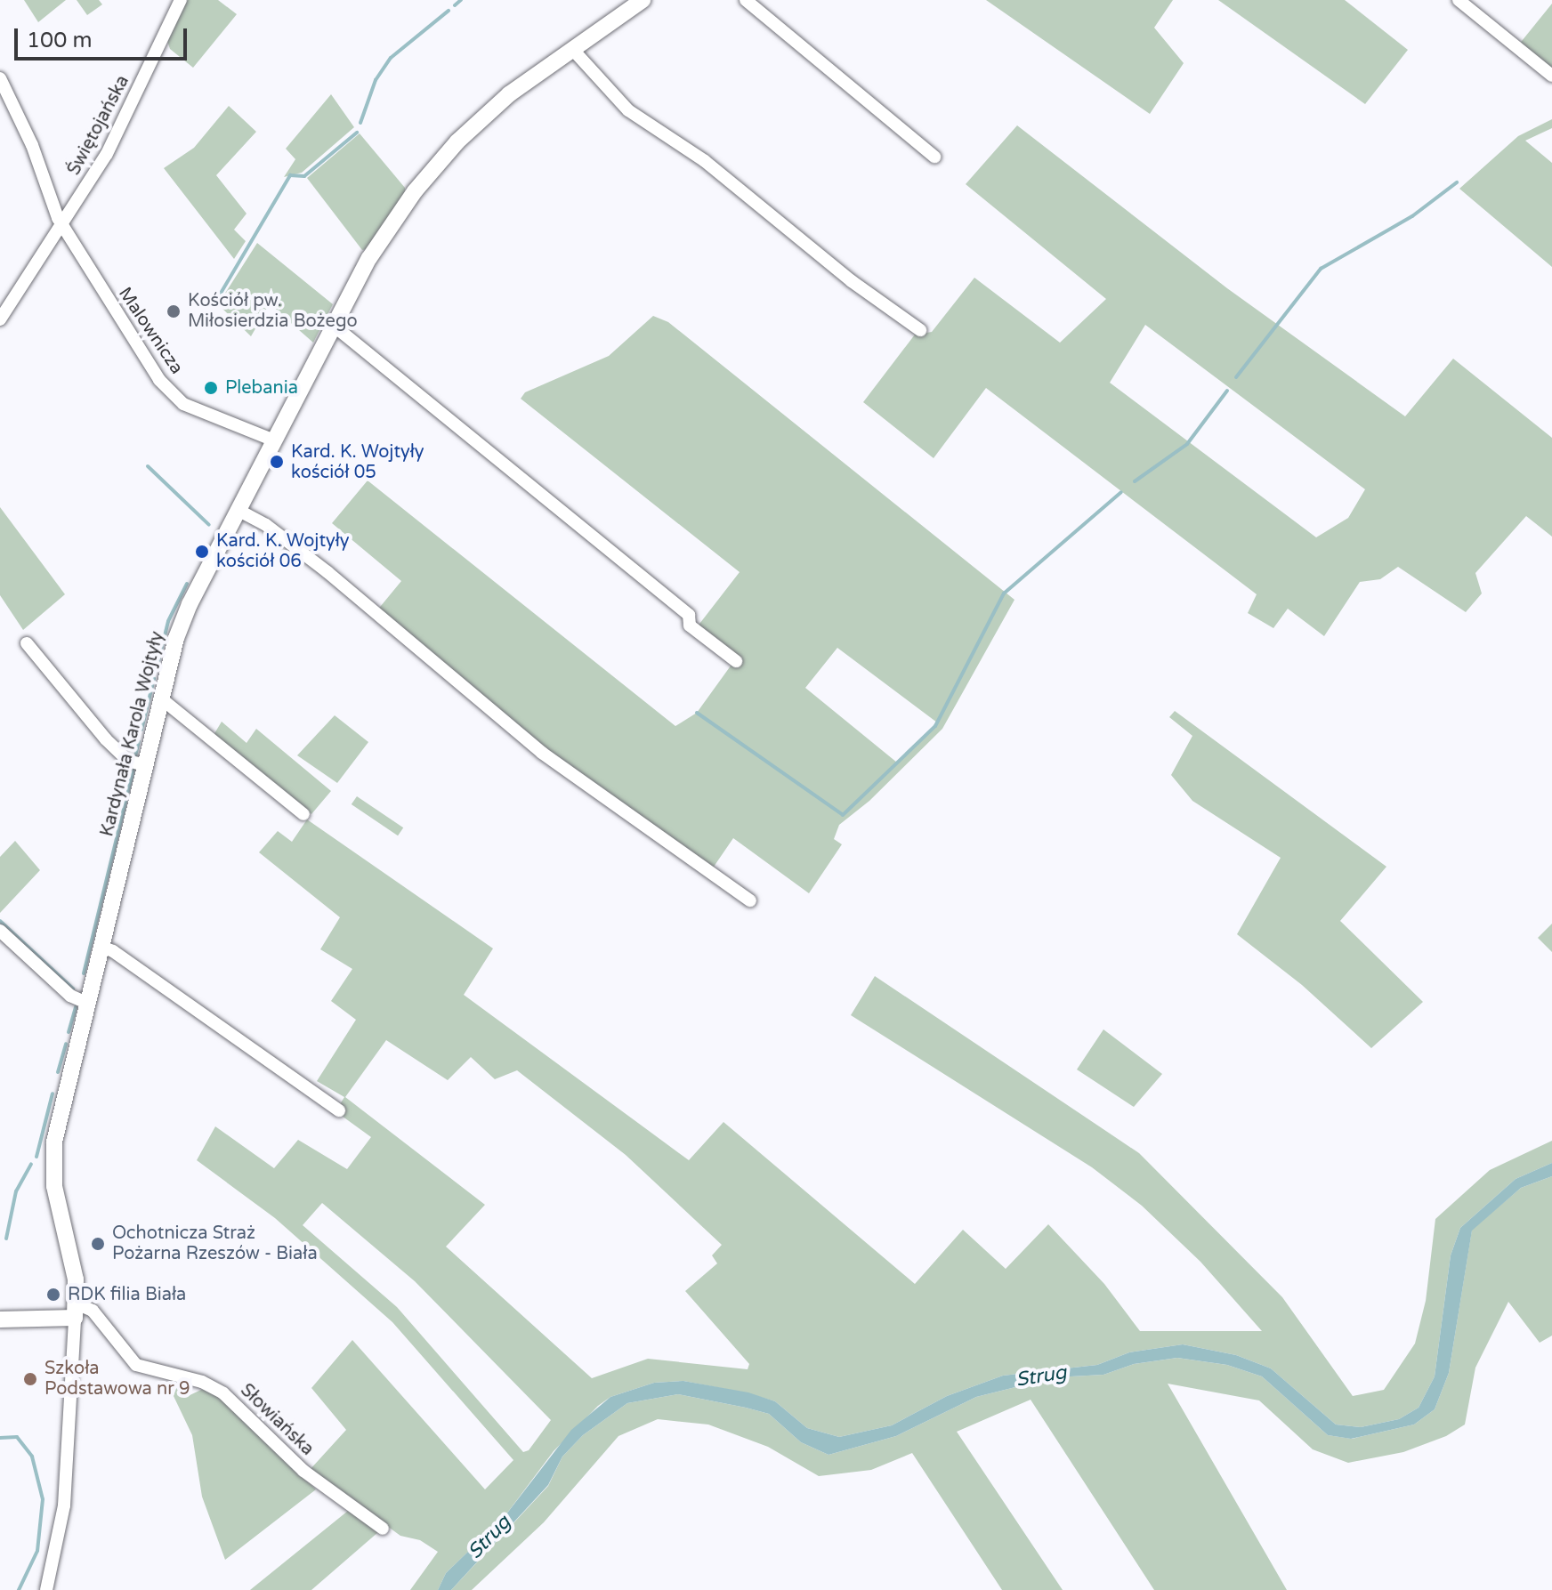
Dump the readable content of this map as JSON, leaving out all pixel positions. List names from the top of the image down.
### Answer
{
  "streets": {
    "street": [
      "Świętojańska",
      "Malownicza",
      "Kardynała Karola Wojtyły",
      "Słowiańska"
    ]
  },
  "crossings": [
    ["Świętojańska", "Malownicza"],
    ["Malownicza", "Kardynała Karola Wojtyły"],
    ["Kardynała Karola Wojtyły", "Słowiańska"]
  ],
  "water": ["Strug"],
  "places": [
    "Kościół pw. Miłosierdzia Bożego",
    "Plebania",
    "Kard. K. Wojtyły kościół 05",
    "Kard. K. Wojtyły kościół 06",
    "Ochotnicza Straż Pożarna Rzeszów - Biała",
    "RDK filia Biała",
    "Szkoła Podstawowa nr 9"
  ],
  "scale_bar": "100 m"
}
